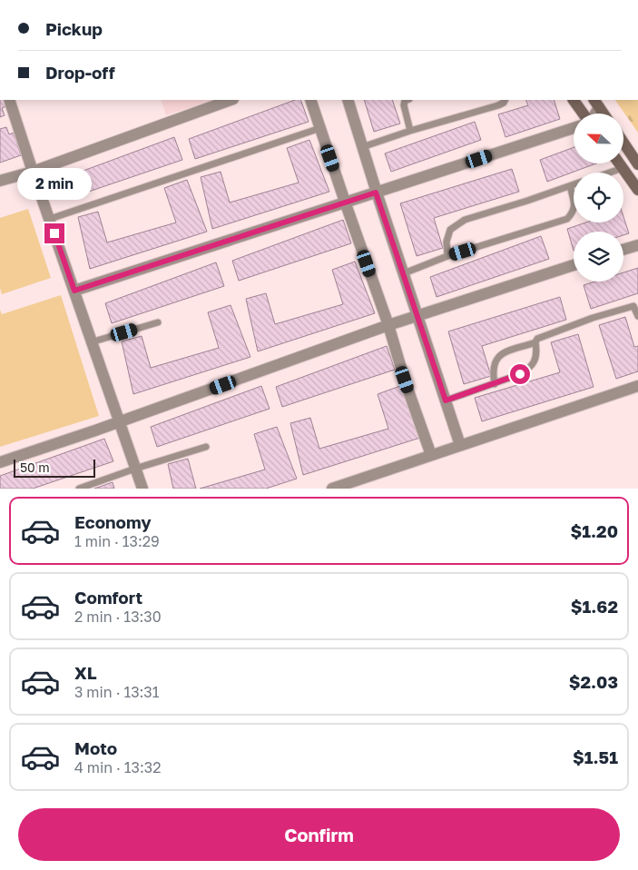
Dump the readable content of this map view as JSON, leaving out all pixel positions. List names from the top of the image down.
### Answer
{
  "scale_bar": "50 m",
  "north": "left",
  "page": {
    "banner": ["Pickup", "Drop-off"],
    "bubble": "2 min",
    "scale": "50 m",
    "list": [
      {
        "name": "Economy",
        "note": "1 min · 13:29",
        "value": "$1.20"
      },
      {
        "name": "Comfort",
        "note": "2 min · 13:30",
        "value": "$1.62"
      },
      {
        "name": "XL",
        "note": "3 min · 13:31",
        "value": "$2.03"
      },
      {
        "name": "Moto",
        "note": "4 min · 13:32",
        "value": "$1.51"
      }
    ],
    "buttons": "Confirm"
  }
}
